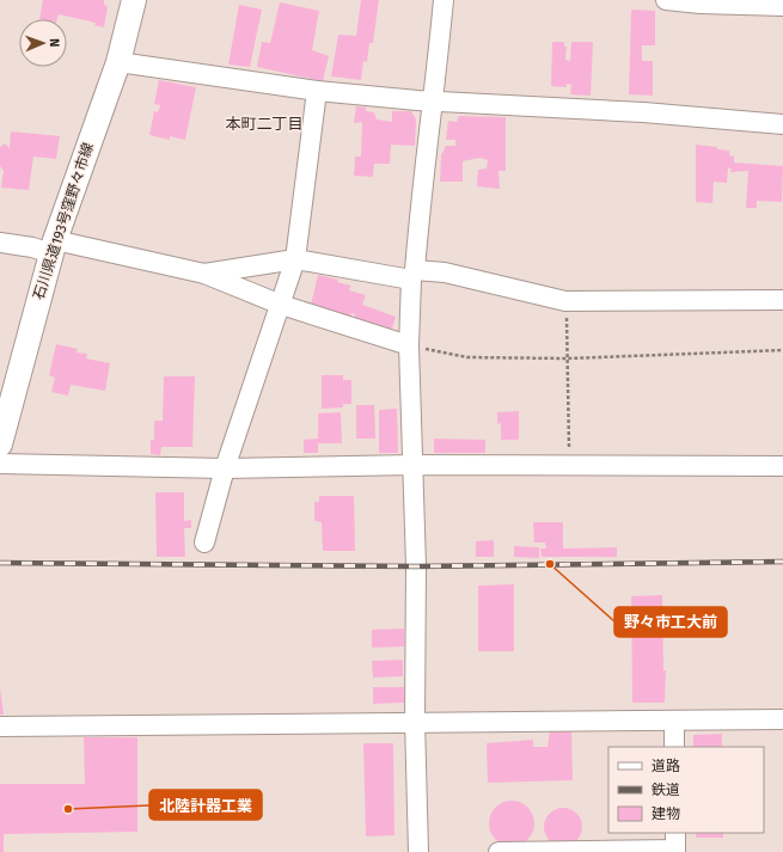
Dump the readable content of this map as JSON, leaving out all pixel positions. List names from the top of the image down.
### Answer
{
  "streets": {
    "main road": ["石川県道193号窪野々市線"]
  },
  "districts": ["本町二丁目"],
  "places": ["野々市工大前", "北陸計器工業"],
  "legend": ["道路", "鉄道", "建物"],
  "north": "right"
}
